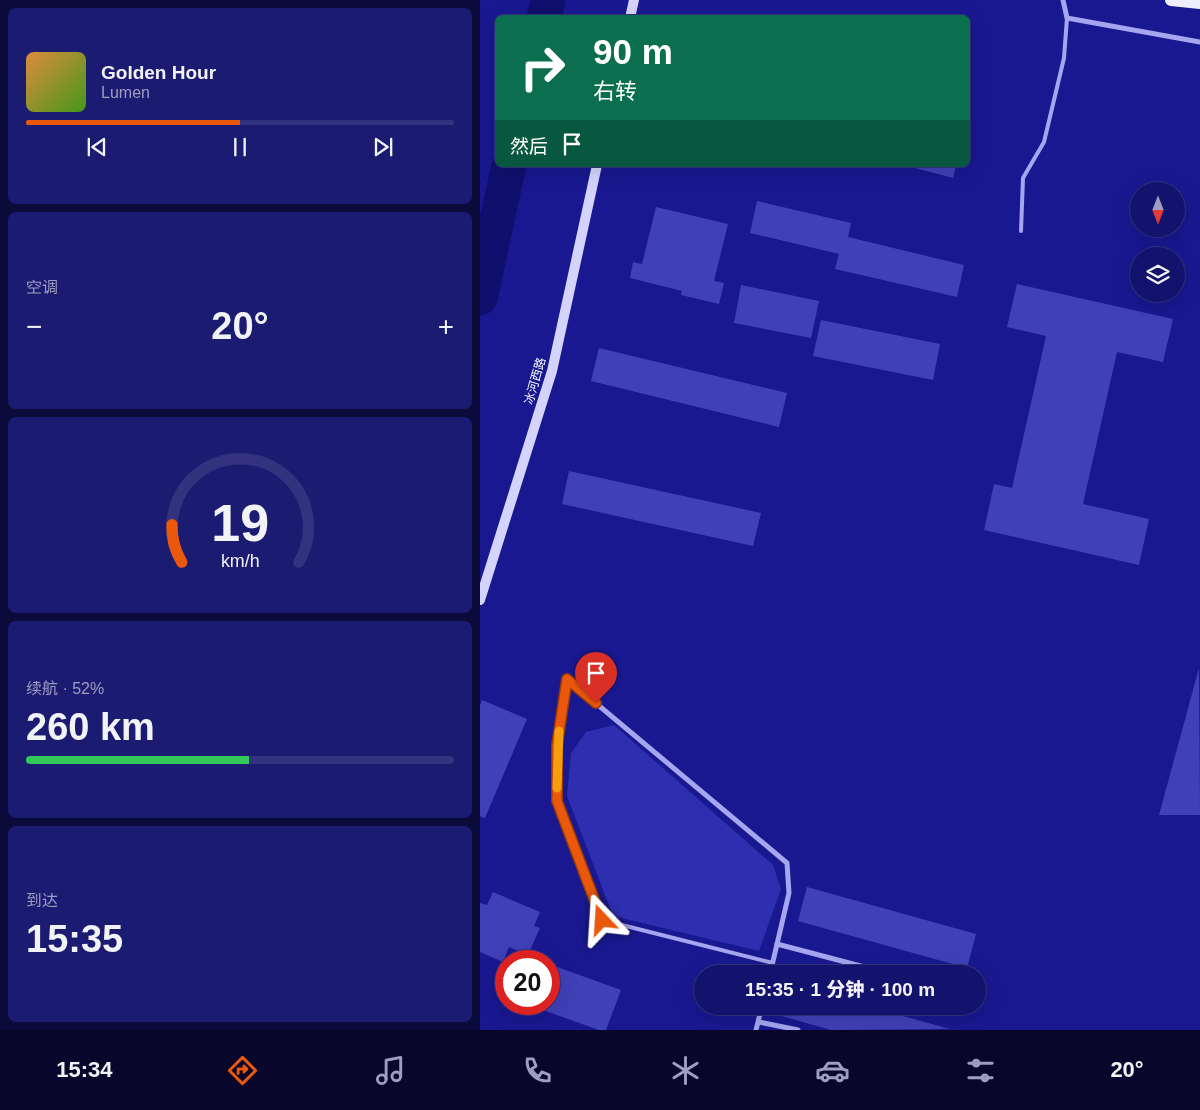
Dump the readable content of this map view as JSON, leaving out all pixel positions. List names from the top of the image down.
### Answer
{
  "streets": {
    "main road": ["冰河西路"]
  },
  "north": "bottom",
  "page": {
    "turn": ["90 m", "右转"],
    "song": ["Golden Hour", "Lumen"],
    "then": "然后",
    "tile": [
      "空调",
      ["续航 · 52%", "260 km"],
      ["到达", "15:35"]
    ],
    "heat": ["−", "20°", "+"],
    "limit": "20",
    "trip": "15:35 · 1 分钟 · 100 m",
    "tabs": ["15:34", "20°"],
    "gauge": ["19", "km/h"]
  }
}
